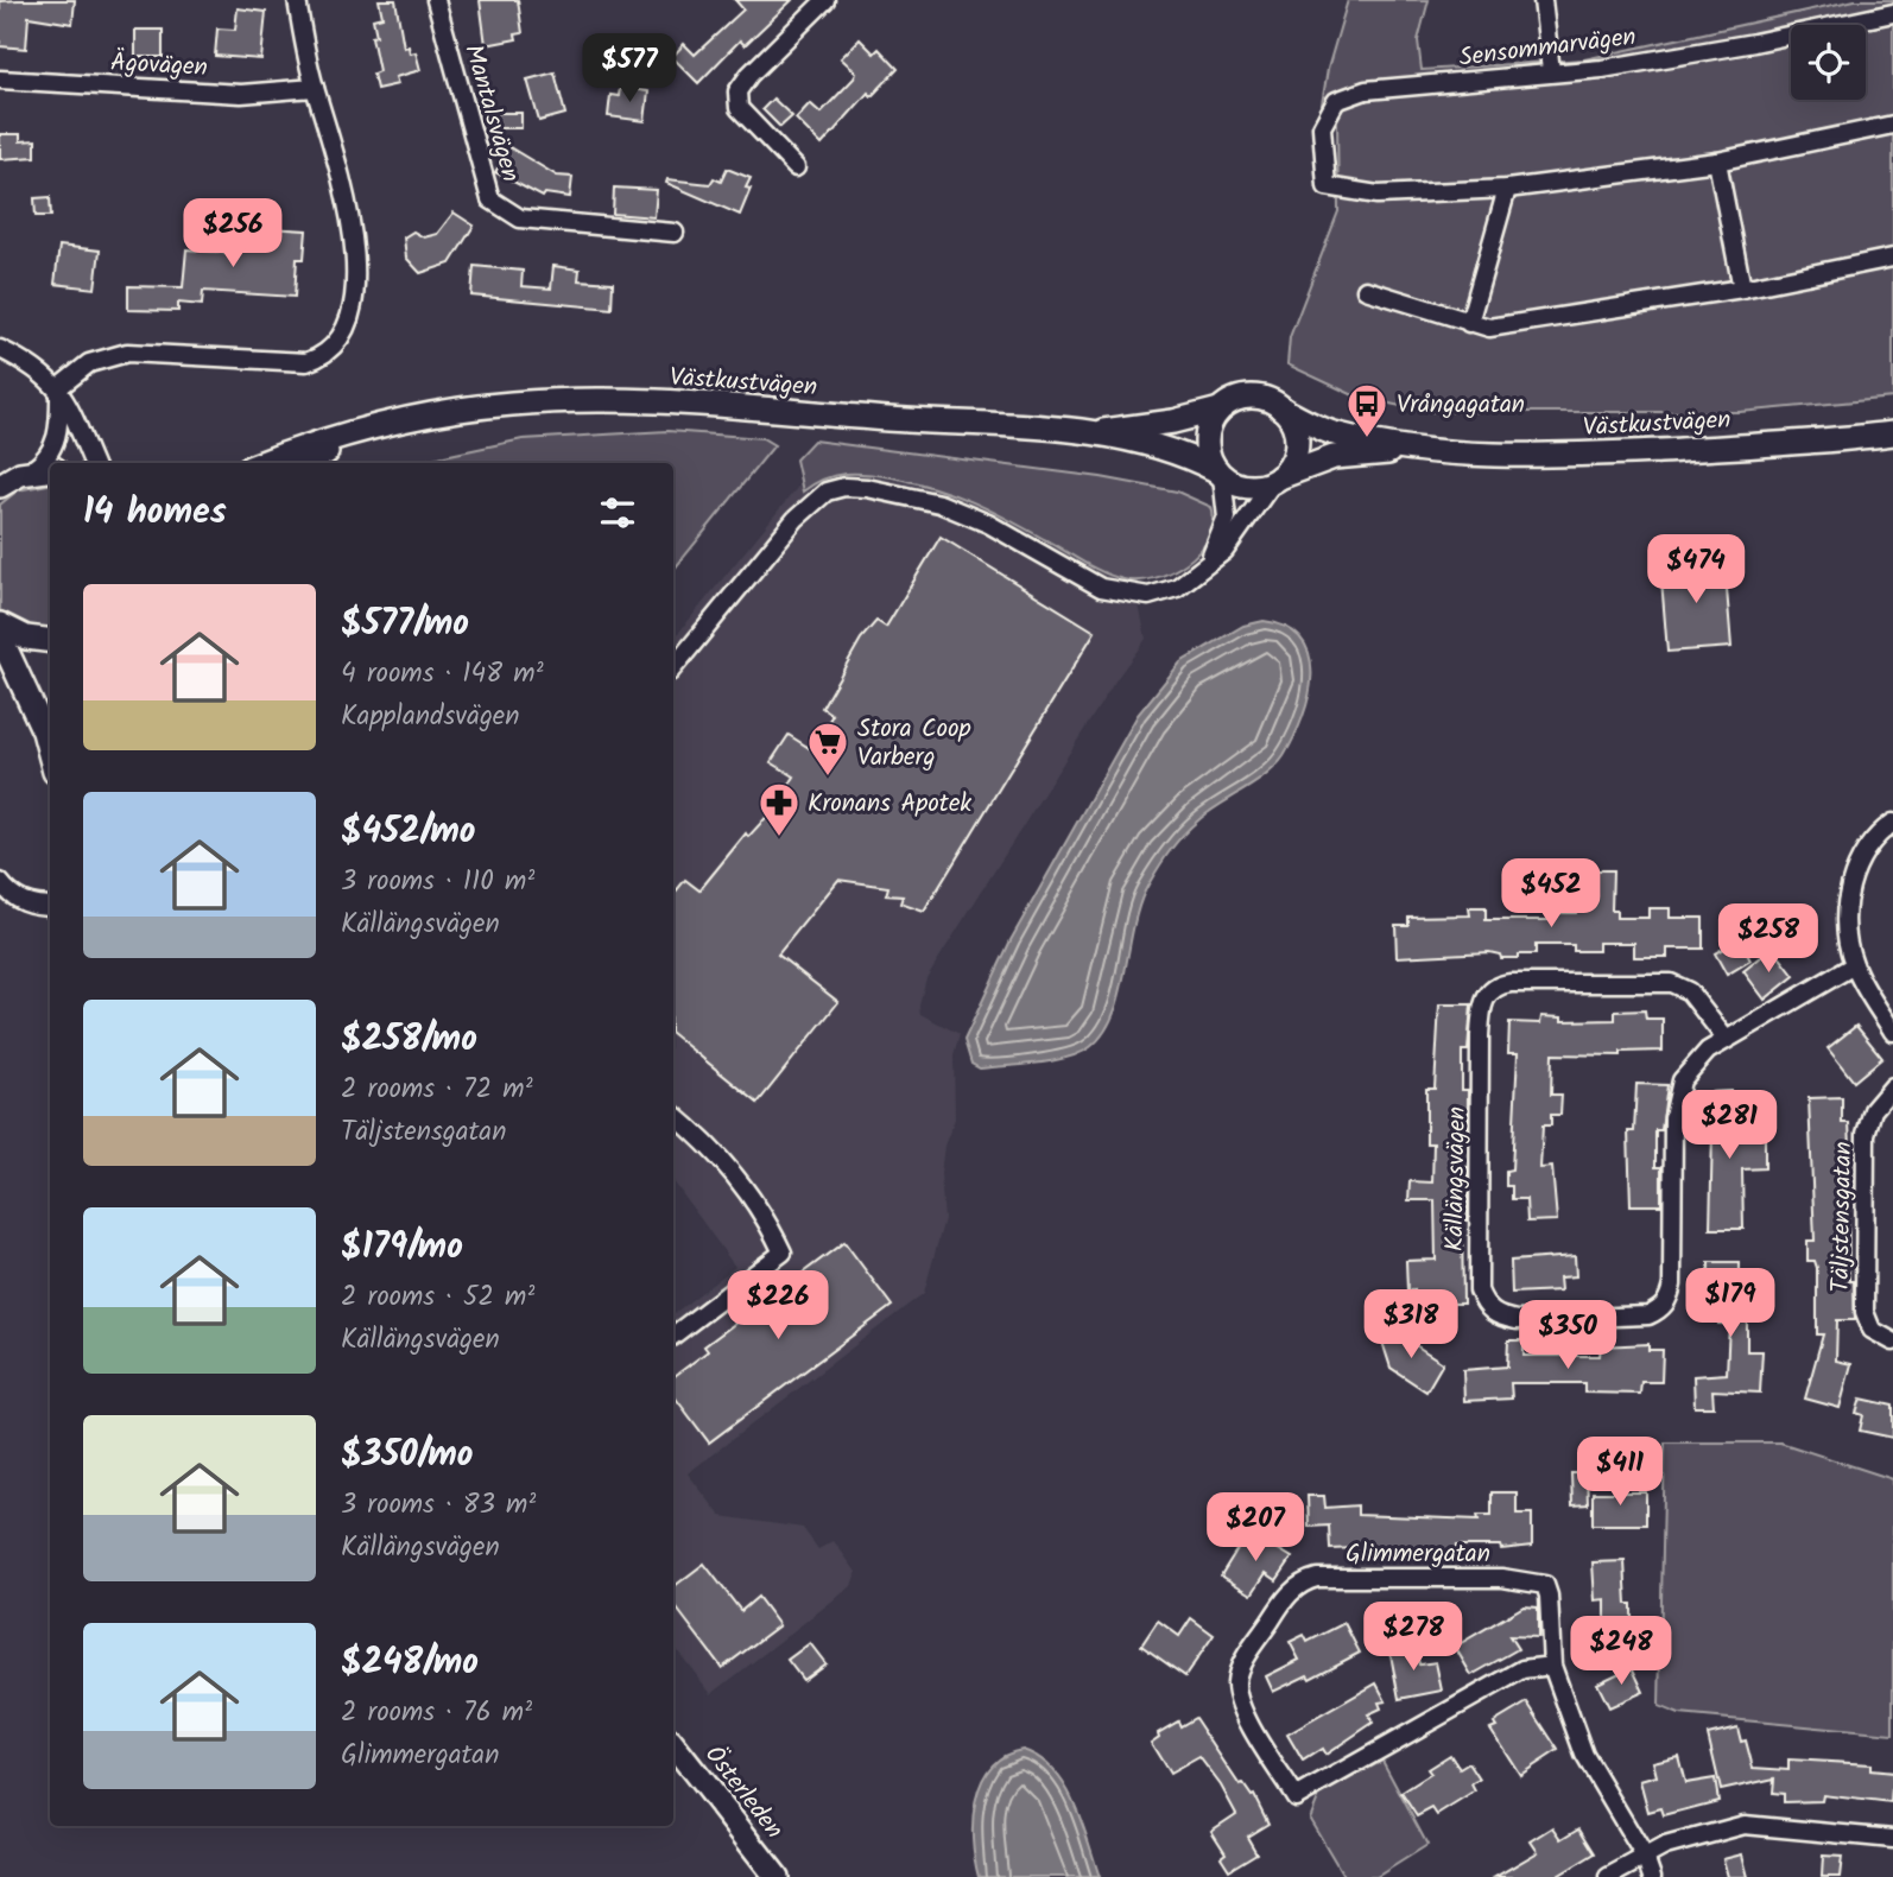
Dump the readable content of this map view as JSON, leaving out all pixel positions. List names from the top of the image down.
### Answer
{
  "streets": {
    "street": [
      "Sensommarvägen",
      "Ägovägen",
      "Mantalsvägen",
      "Västkustvägen",
      "Källängsvägen",
      "Täljstensgatan",
      "Glimmergatan",
      "Österleden"
    ]
  },
  "places": {
    "bus stop": ["Vrångagatan"],
    "supermarket": ["Stora Coop Varberg"],
    "pharmacy": ["Kronans Apotek"]
  },
  "page": {
    "price": [
      "$577",
      "$256",
      "$474",
      "$452",
      "$258",
      "$281",
      "$179",
      "$226",
      "$318",
      "$350",
      "$411",
      "$207",
      "$278",
      "$248"
    ],
    "heading": "14 homes",
    "list": [
      {
        "name": "$577/mo",
        "note": "4 rooms · 148 m² · Kapplandsvägen"
      },
      {
        "name": "$452/mo",
        "note": "3 rooms · 110 m² · Källängsvägen"
      },
      {
        "name": "$258/mo",
        "note": "2 rooms · 72 m² · Täljstensgatan"
      },
      {
        "name": "$179/mo",
        "note": "2 rooms · 52 m² · Källängsvägen"
      },
      {
        "name": "$350/mo",
        "note": "3 rooms · 83 m² · Källängsvägen"
      },
      {
        "name": "$248/mo",
        "note": "2 rooms · 76 m² · Glimmergatan"
      }
    ]
  }
}
